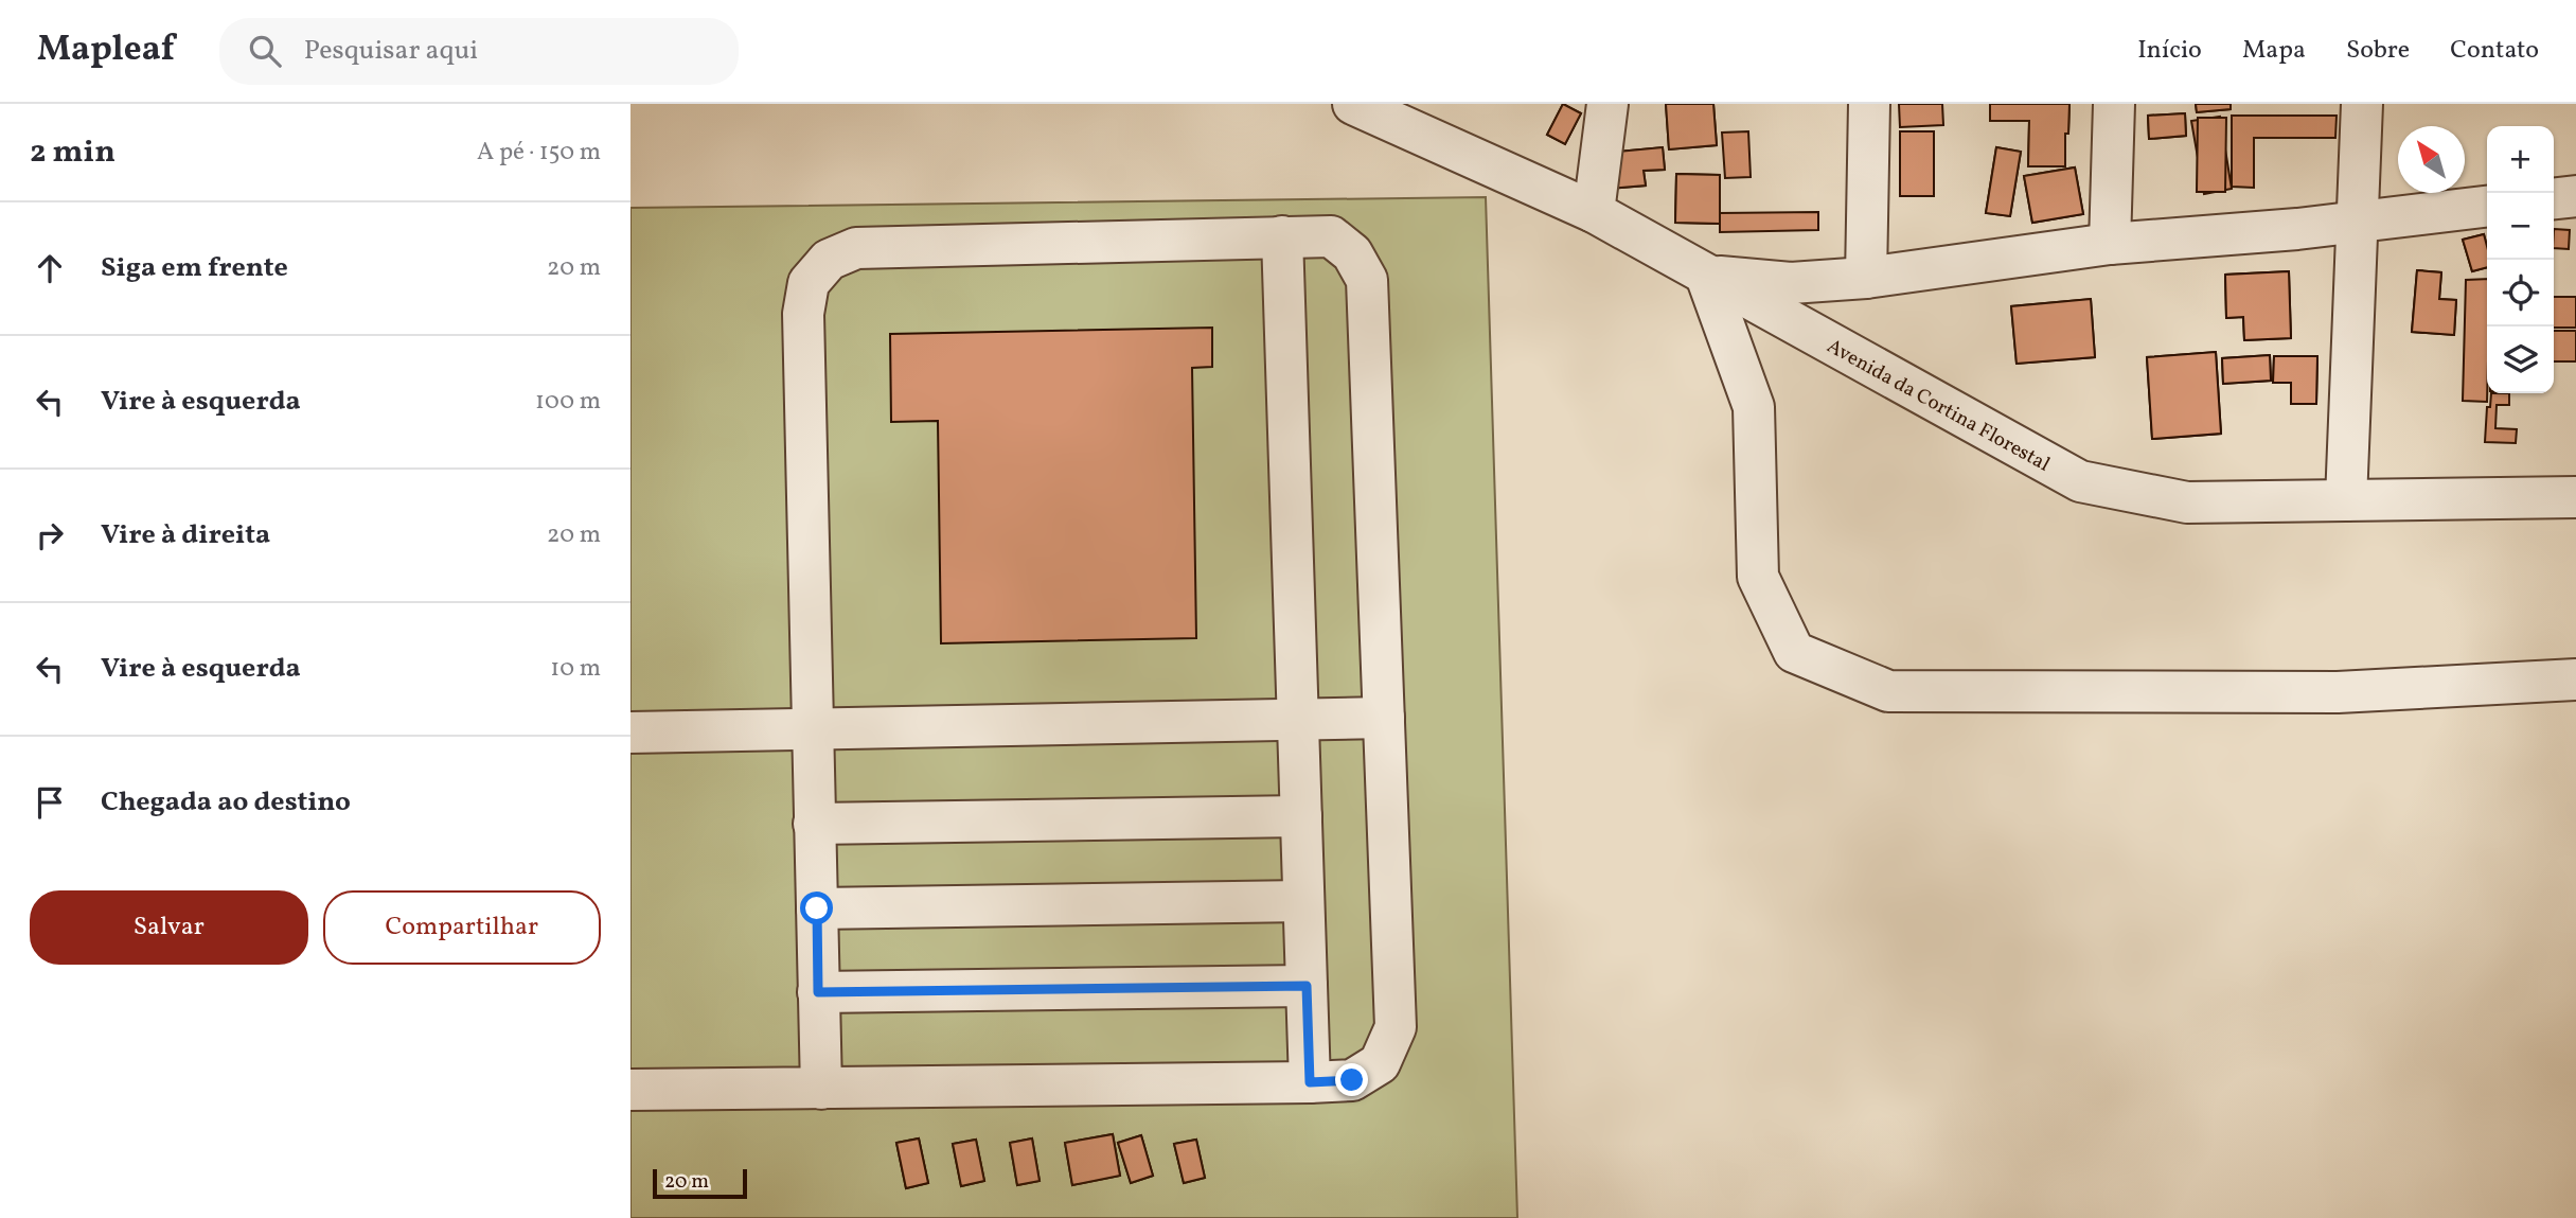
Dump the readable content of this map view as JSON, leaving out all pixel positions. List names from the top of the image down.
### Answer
{
  "streets": {
    "street": ["Avenida da Cortina Florestal"]
  },
  "scale_bar": "20 m",
  "north": "top left",
  "page": {
    "header": "Mapleaf",
    "search": "Pesquisar aqui",
    "nav": [
      "Início",
      "Mapa",
      "Sobre",
      "Contato"
    ],
    "heading": ["2 min", "A pé · 150 m"],
    "map_buttons": ["+", "−"],
    "list": [
      ["Siga em frente", "20 m"],
      ["Vire à esquerda", "100 m"],
      ["Vire à direita", "20 m"],
      ["Vire à esquerda", "10 m"],
      "Chegada ao destino"
    ],
    "buttons": ["Salvar", "Compartilhar"],
    "scale": "20 m"
  }
}
